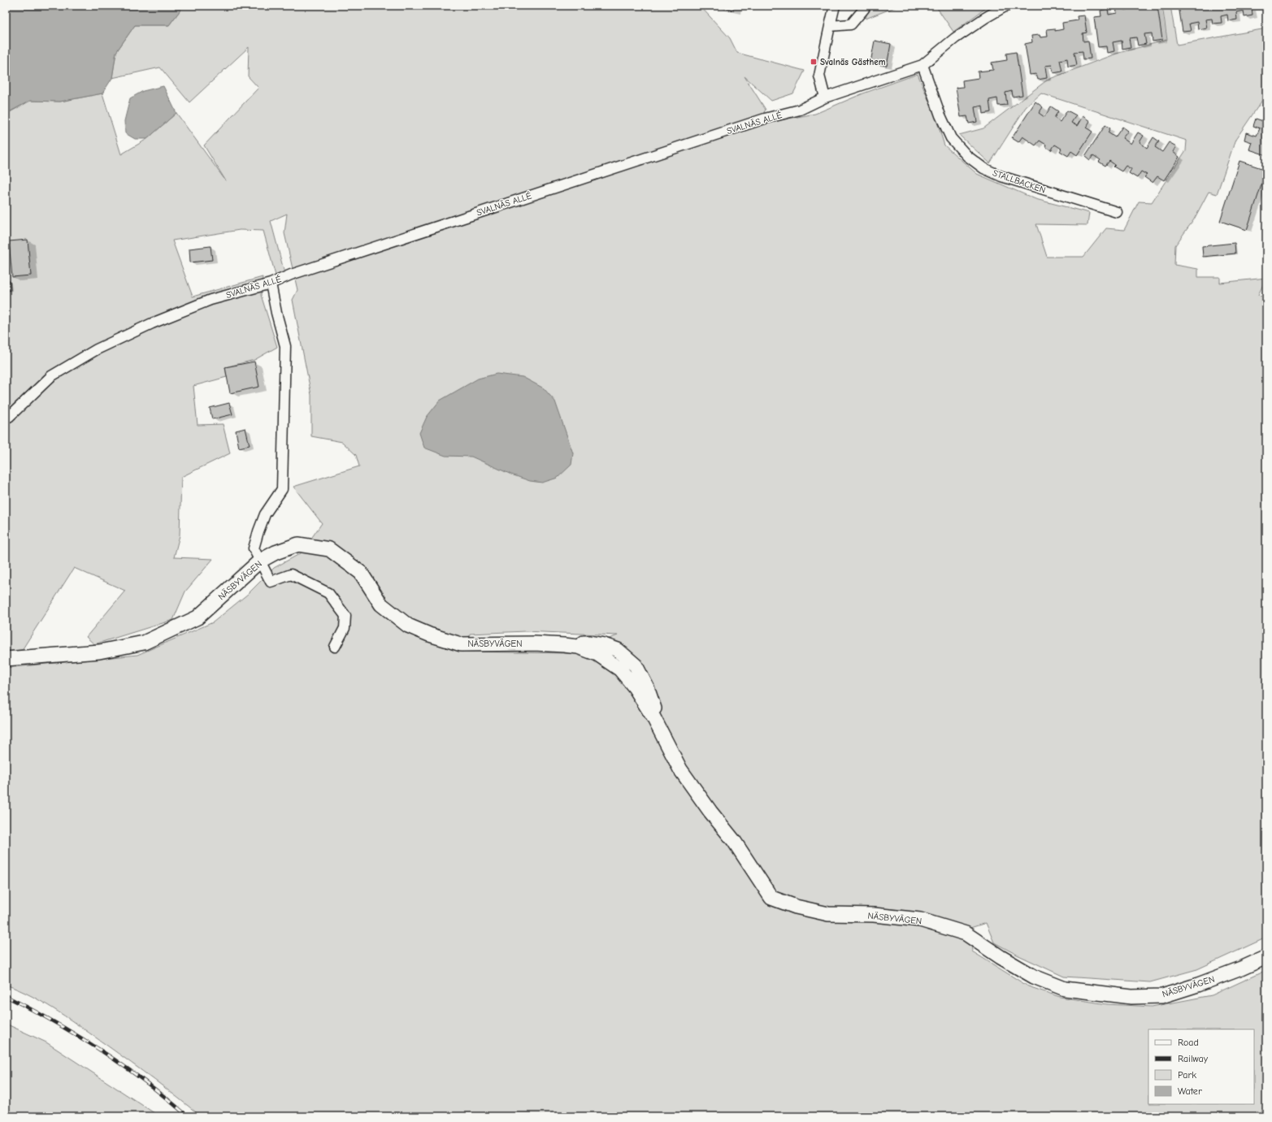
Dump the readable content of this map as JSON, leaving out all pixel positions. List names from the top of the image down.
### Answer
{
  "streets": {
    "street": ["SVALNÄS ALLÉ", "STALLBACKEN", "NÄSBYVÄGEN"]
  },
  "crossings": [
    ["SVALNÄS ALLÉ", "STALLBACKEN"]
  ],
  "places": {
    "transit": ["Svalnäs Gästhem"]
  },
  "legend": [
    "Road",
    "Railway",
    "Park",
    "Water"
  ]
}
